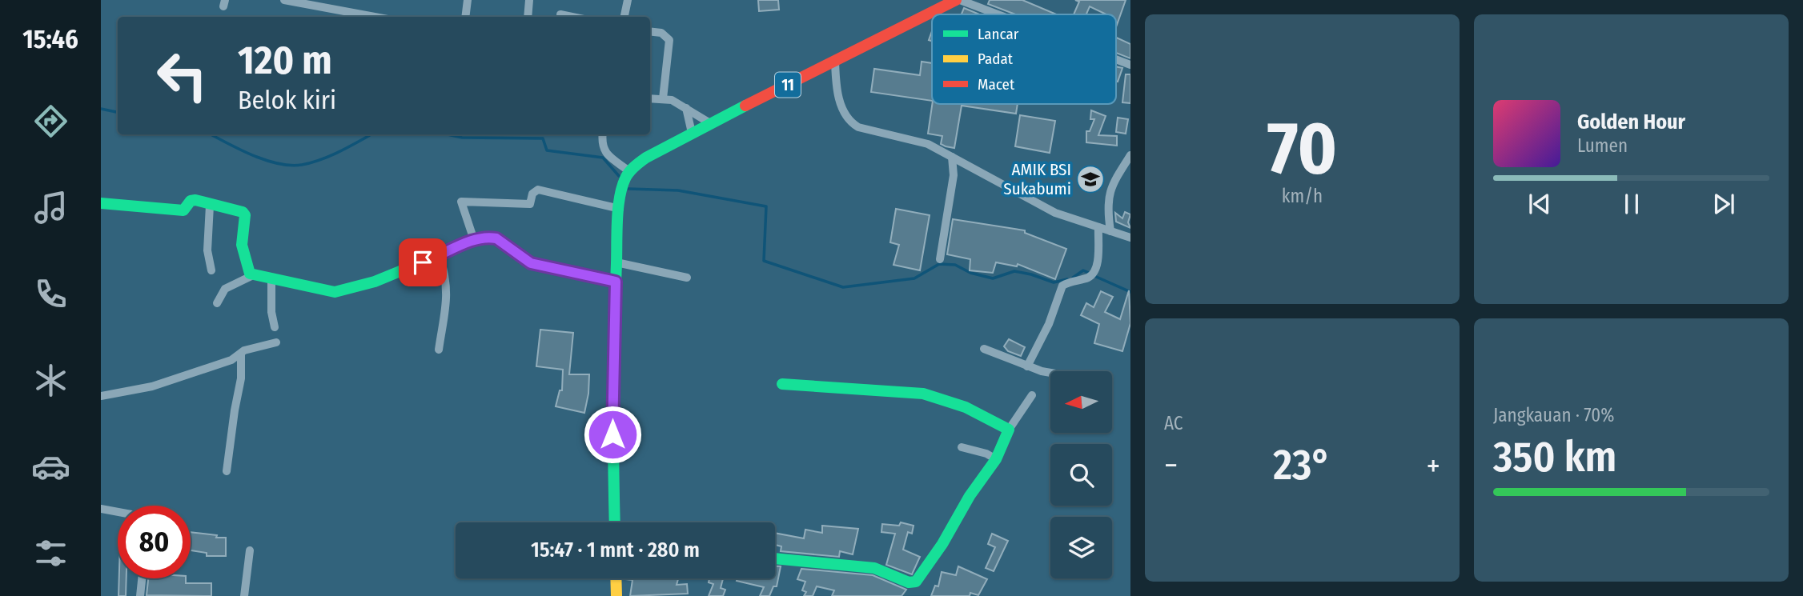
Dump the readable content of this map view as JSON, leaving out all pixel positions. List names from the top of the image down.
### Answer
{
  "streets": {
    "main road": ["11"]
  },
  "places": {
    "school or university": ["AMIK BSI Sukabumi"]
  },
  "legend": ["Lancar", "Padat", "Macet"],
  "north": "left",
  "page": {
    "tabs": "15:46",
    "tile": [
      ["70", "km/h"],
      "AC",
      ["Jangkauan · 70%", "350 km"]
    ],
    "turn": ["120 m", "Belok kiri"],
    "song": ["Golden Hour", "Lumen"],
    "heat": ["−", "23°", "+"],
    "limit": "80",
    "trip": "15:47 · 1 mnt · 280 m"
  }
}
